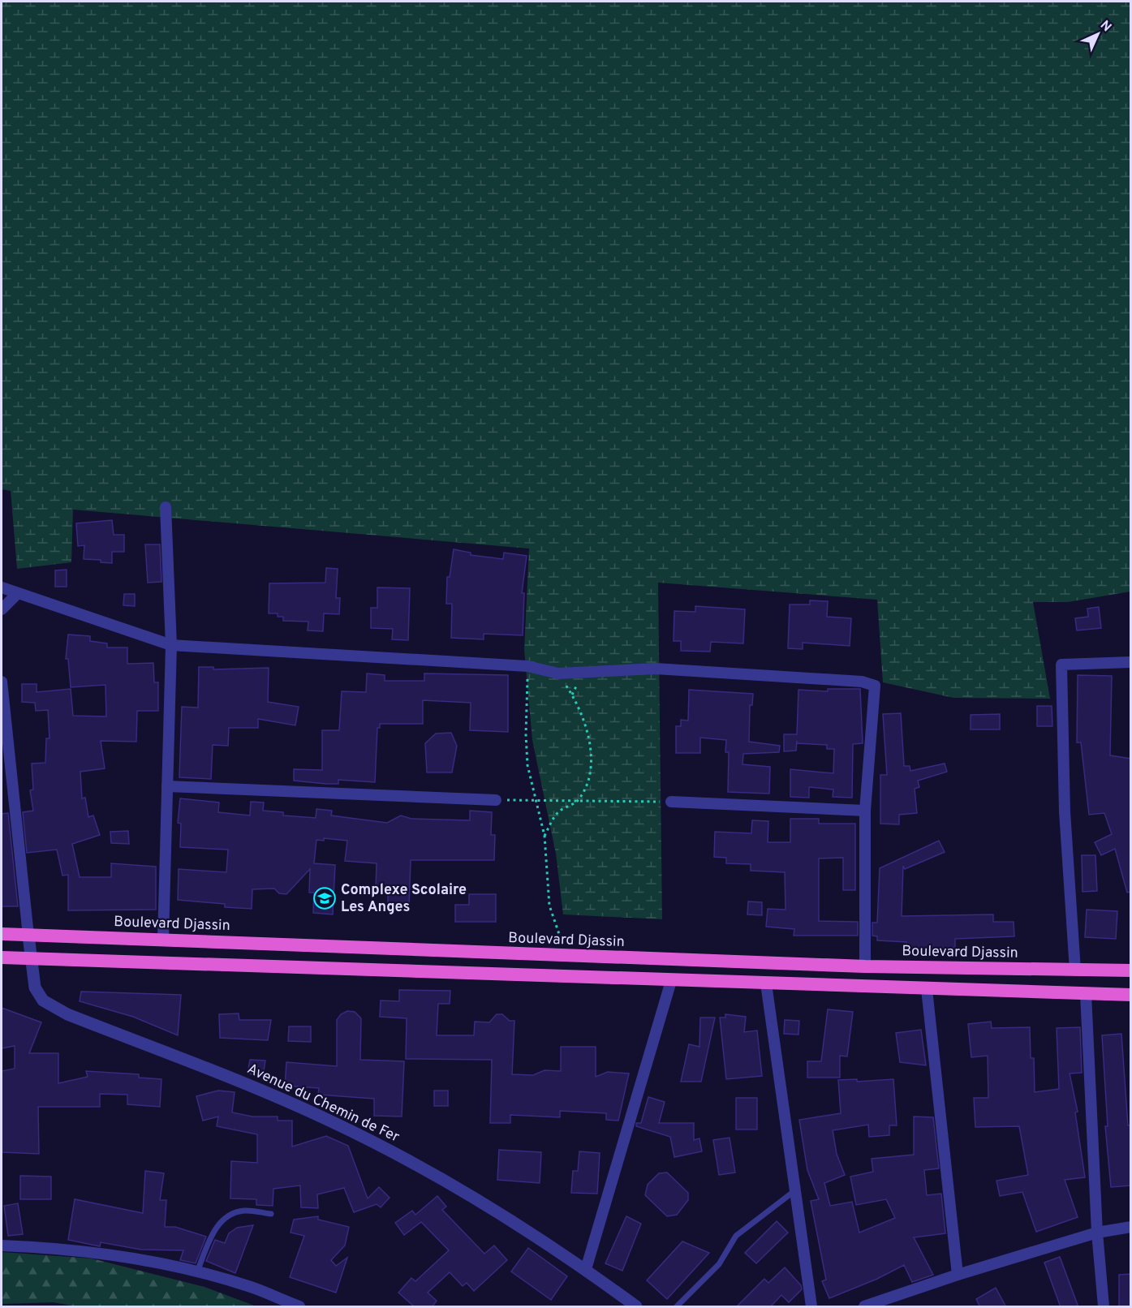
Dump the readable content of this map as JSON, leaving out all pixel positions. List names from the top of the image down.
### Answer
{
  "streets": {
    "highway": ["Boulevard Djassin"],
    "street": ["Avenue du Chemin de Fer"]
  },
  "crossings": [
    ["Boulevard Djassin", "Avenue du Chemin de Fer"]
  ],
  "places": {
    "school or university": ["Complexe Scolaire Les Anges"]
  },
  "north": "top right"
}
